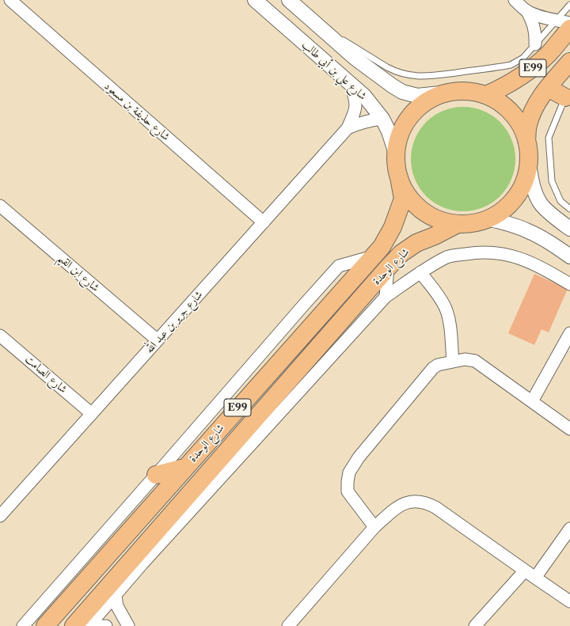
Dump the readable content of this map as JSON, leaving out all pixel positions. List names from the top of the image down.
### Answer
{
  "streets": {
    "main road": ["E99", "شارع الوحدة"],
    "street": [
      "شارع علي بن أبي طالب",
      "شارع حذيفة بن مسعود",
      "شارع ابن القيم",
      "شارع جرير بن عبد الله",
      "شارع الصامت"
    ]
  },
  "crossings": [
    ["شارع علي بن أبي طالب", "شارع جرير بن عبد الله"],
    ["شارع حذيفة بن مسعود", "شارع جرير بن عبد الله"],
    ["شارع ابن القيم", "شارع جرير بن عبد الله"],
    ["شارع جرير بن عبد الله", "شارع الصامت"]
  ]
}
